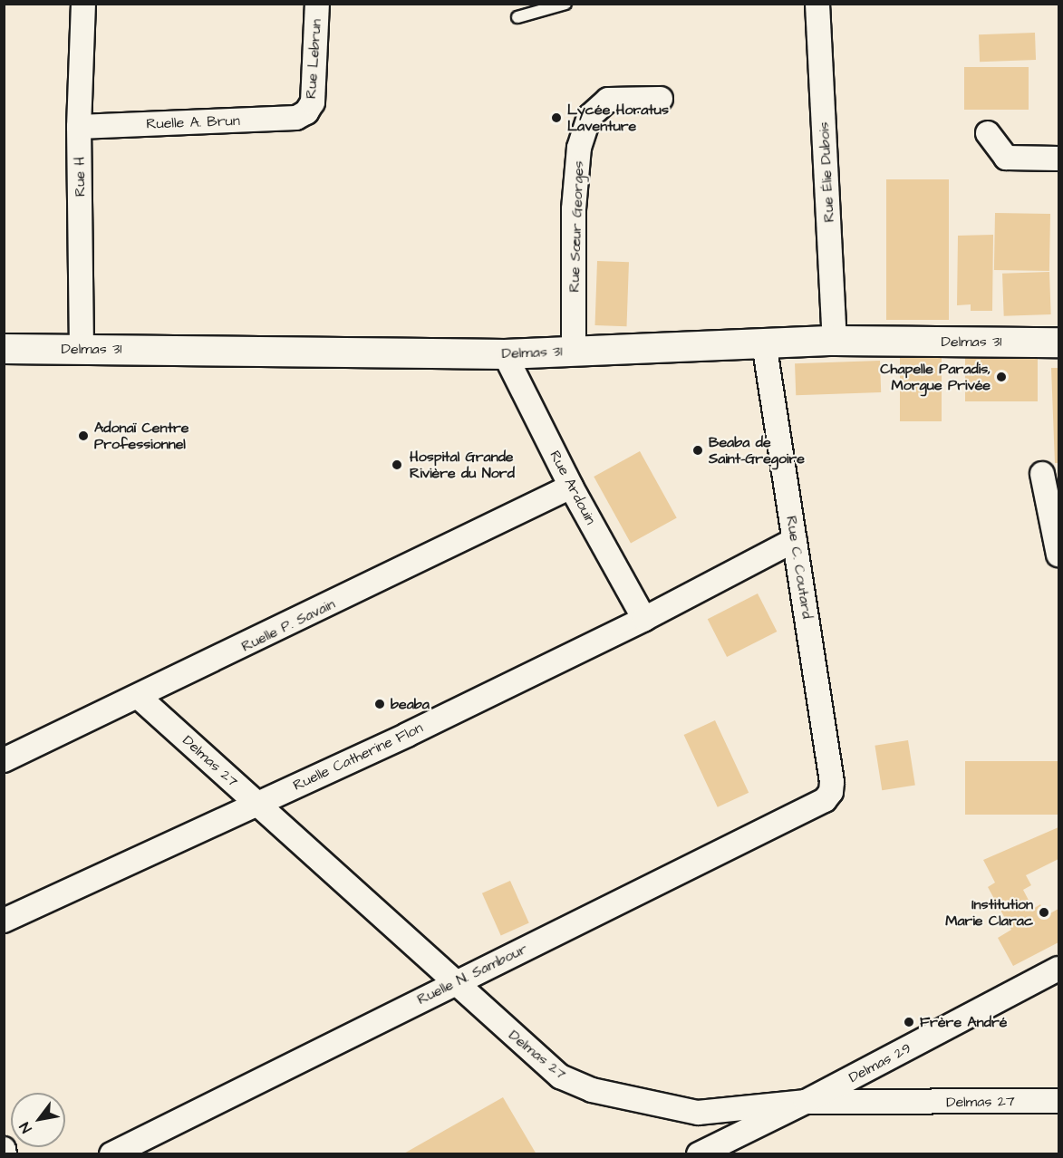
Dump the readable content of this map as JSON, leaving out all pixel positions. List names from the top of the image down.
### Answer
{
  "streets": {
    "street": [
      "Rue Lebrun",
      "Ruelle A. Brun",
      "Rue Élie Dubois",
      "Rue H",
      "Rue Sœur Georges",
      "Delmas 31",
      "Rue Ardouin",
      "Rue C. Coutard",
      "Ruelle P. Savain",
      "Ruelle Catherine Flon",
      "Delmas 27",
      "Ruelle N. Sambour",
      "Delmas 29"
    ]
  },
  "crossings": [
    ["Rue Lebrun", "Ruelle A. Brun"],
    ["Ruelle A. Brun", "Rue H"],
    ["Rue Élie Dubois", "Delmas 31"],
    ["Rue H", "Delmas 31"],
    ["Rue Sœur Georges", "Delmas 31"],
    ["Delmas 31", "Rue Ardouin"],
    ["Delmas 31", "Rue C. Coutard"],
    ["Rue Ardouin", "Ruelle P. Savain"],
    ["Rue Ardouin", "Ruelle Catherine Flon"],
    ["Rue C. Coutard", "Ruelle Catherine Flon"],
    ["Rue C. Coutard", "Ruelle N. Sambour"],
    ["Ruelle P. Savain", "Delmas 27"],
    ["Ruelle Catherine Flon", "Delmas 27"],
    ["Delmas 27", "Ruelle N. Sambour"],
    ["Delmas 27", "Delmas 29"]
  ],
  "places": [
    "Lycée Horatus Laventure",
    "Chapelle Paradis, Morgue Privée",
    "Adonaï Centre Professionnel",
    "Beaba de Saint-Gregoire",
    "Hospital Grande Rivière du Nord",
    "beaba",
    "Institution Marie Clarac",
    "Frère André"
  ],
  "north": "bottom left"
}
